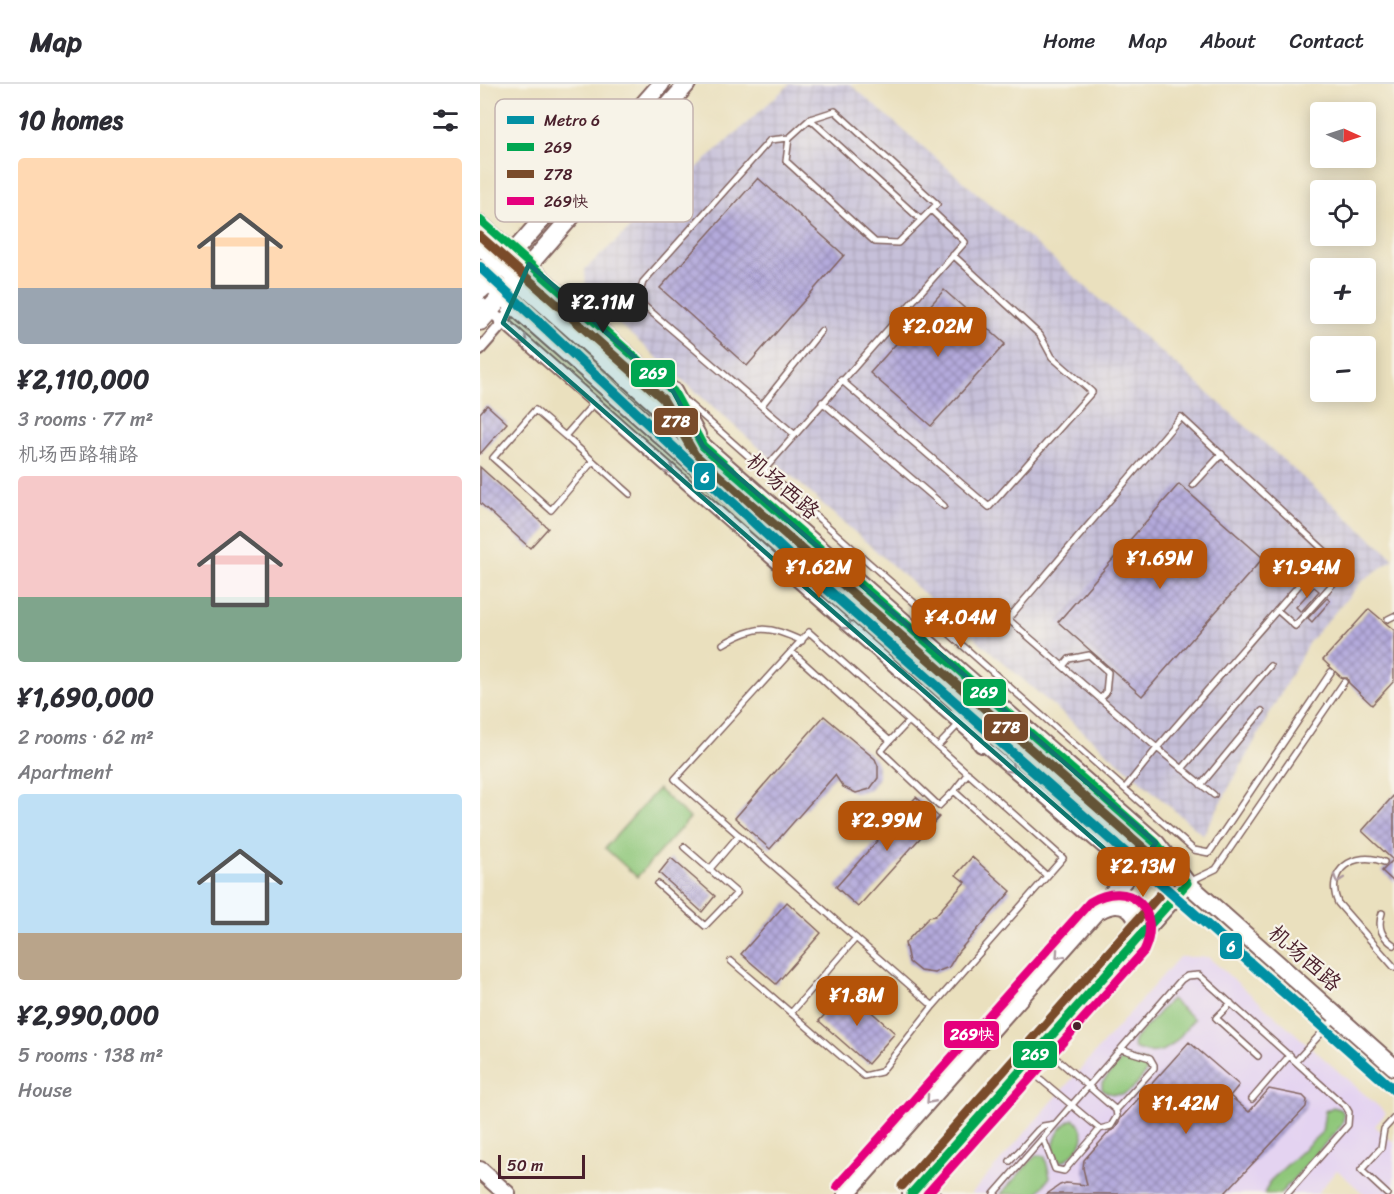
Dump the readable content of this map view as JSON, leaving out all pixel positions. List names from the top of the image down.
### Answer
{
  "streets": {
    "main road": ["机场西路"]
  },
  "lines": [
    "transit line 269",
    "transit line Z78",
    "metro line 6",
    "transit line 269快"
  ],
  "legend": [
    "Metro 6",
    "269",
    "Z78",
    "269快"
  ],
  "scale_bar": "50 m",
  "north": "right",
  "page": {
    "header": "Map",
    "nav": [
      "Home",
      "Map",
      "About",
      "Contact"
    ],
    "heading": "10 homes",
    "map_buttons": ["+", "−"],
    "list": [
      {
        "name": "¥2,110,000",
        "note": "3 rooms · 77 m² · 机场西路辅路"
      },
      {
        "name": "¥1,690,000",
        "note": "2 rooms · 62 m² · Apartment"
      },
      {
        "name": "¥2,990,000",
        "note": "5 rooms · 138 m² · House"
      }
    ],
    "price": [
      "¥2.11M",
      "¥2.02M",
      "¥1.69M",
      "¥1.62M",
      "¥1.94M",
      "¥4.04M",
      "¥2.99M",
      "¥2.13M",
      "¥1.8M",
      "¥1.42M"
    ],
    "scale": "50 m"
  }
}
